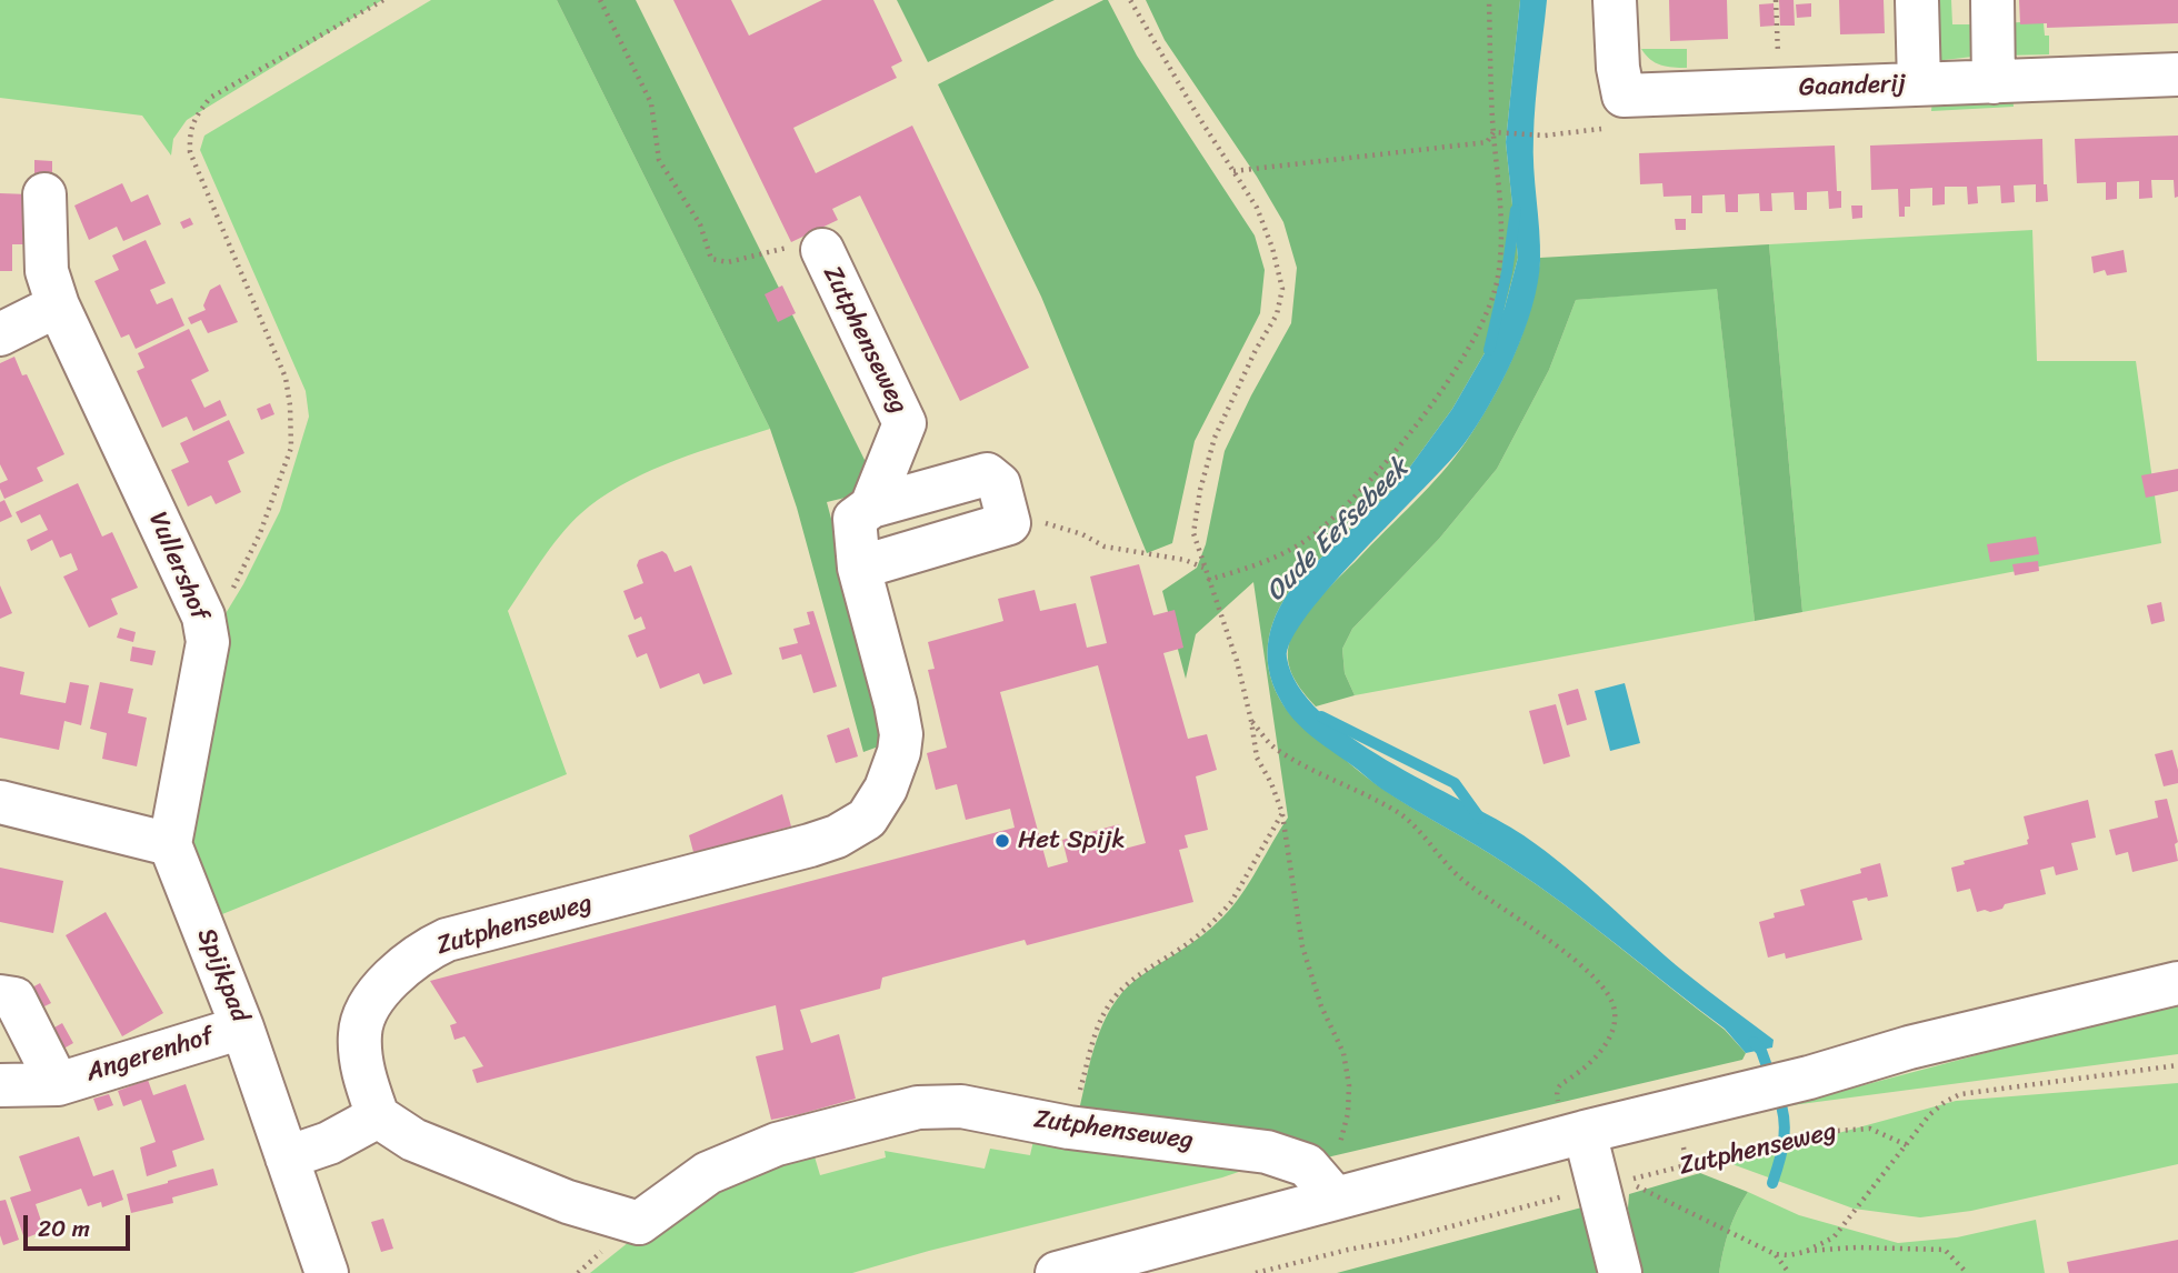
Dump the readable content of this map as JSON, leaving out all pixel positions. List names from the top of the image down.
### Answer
{
  "streets": {
    "street": [
      "Gaanderij",
      "Zutphenseweg",
      "Vullershof",
      "Spijkpad",
      "Angerenhof"
    ]
  },
  "crossings": [
    ["Vullershof", "Spijkpad"],
    ["Spijkpad", "Angerenhof"]
  ],
  "water": ["Oude Eefsebeek"],
  "places": ["Het Spijk"],
  "scale_bar": "20 m"
}
